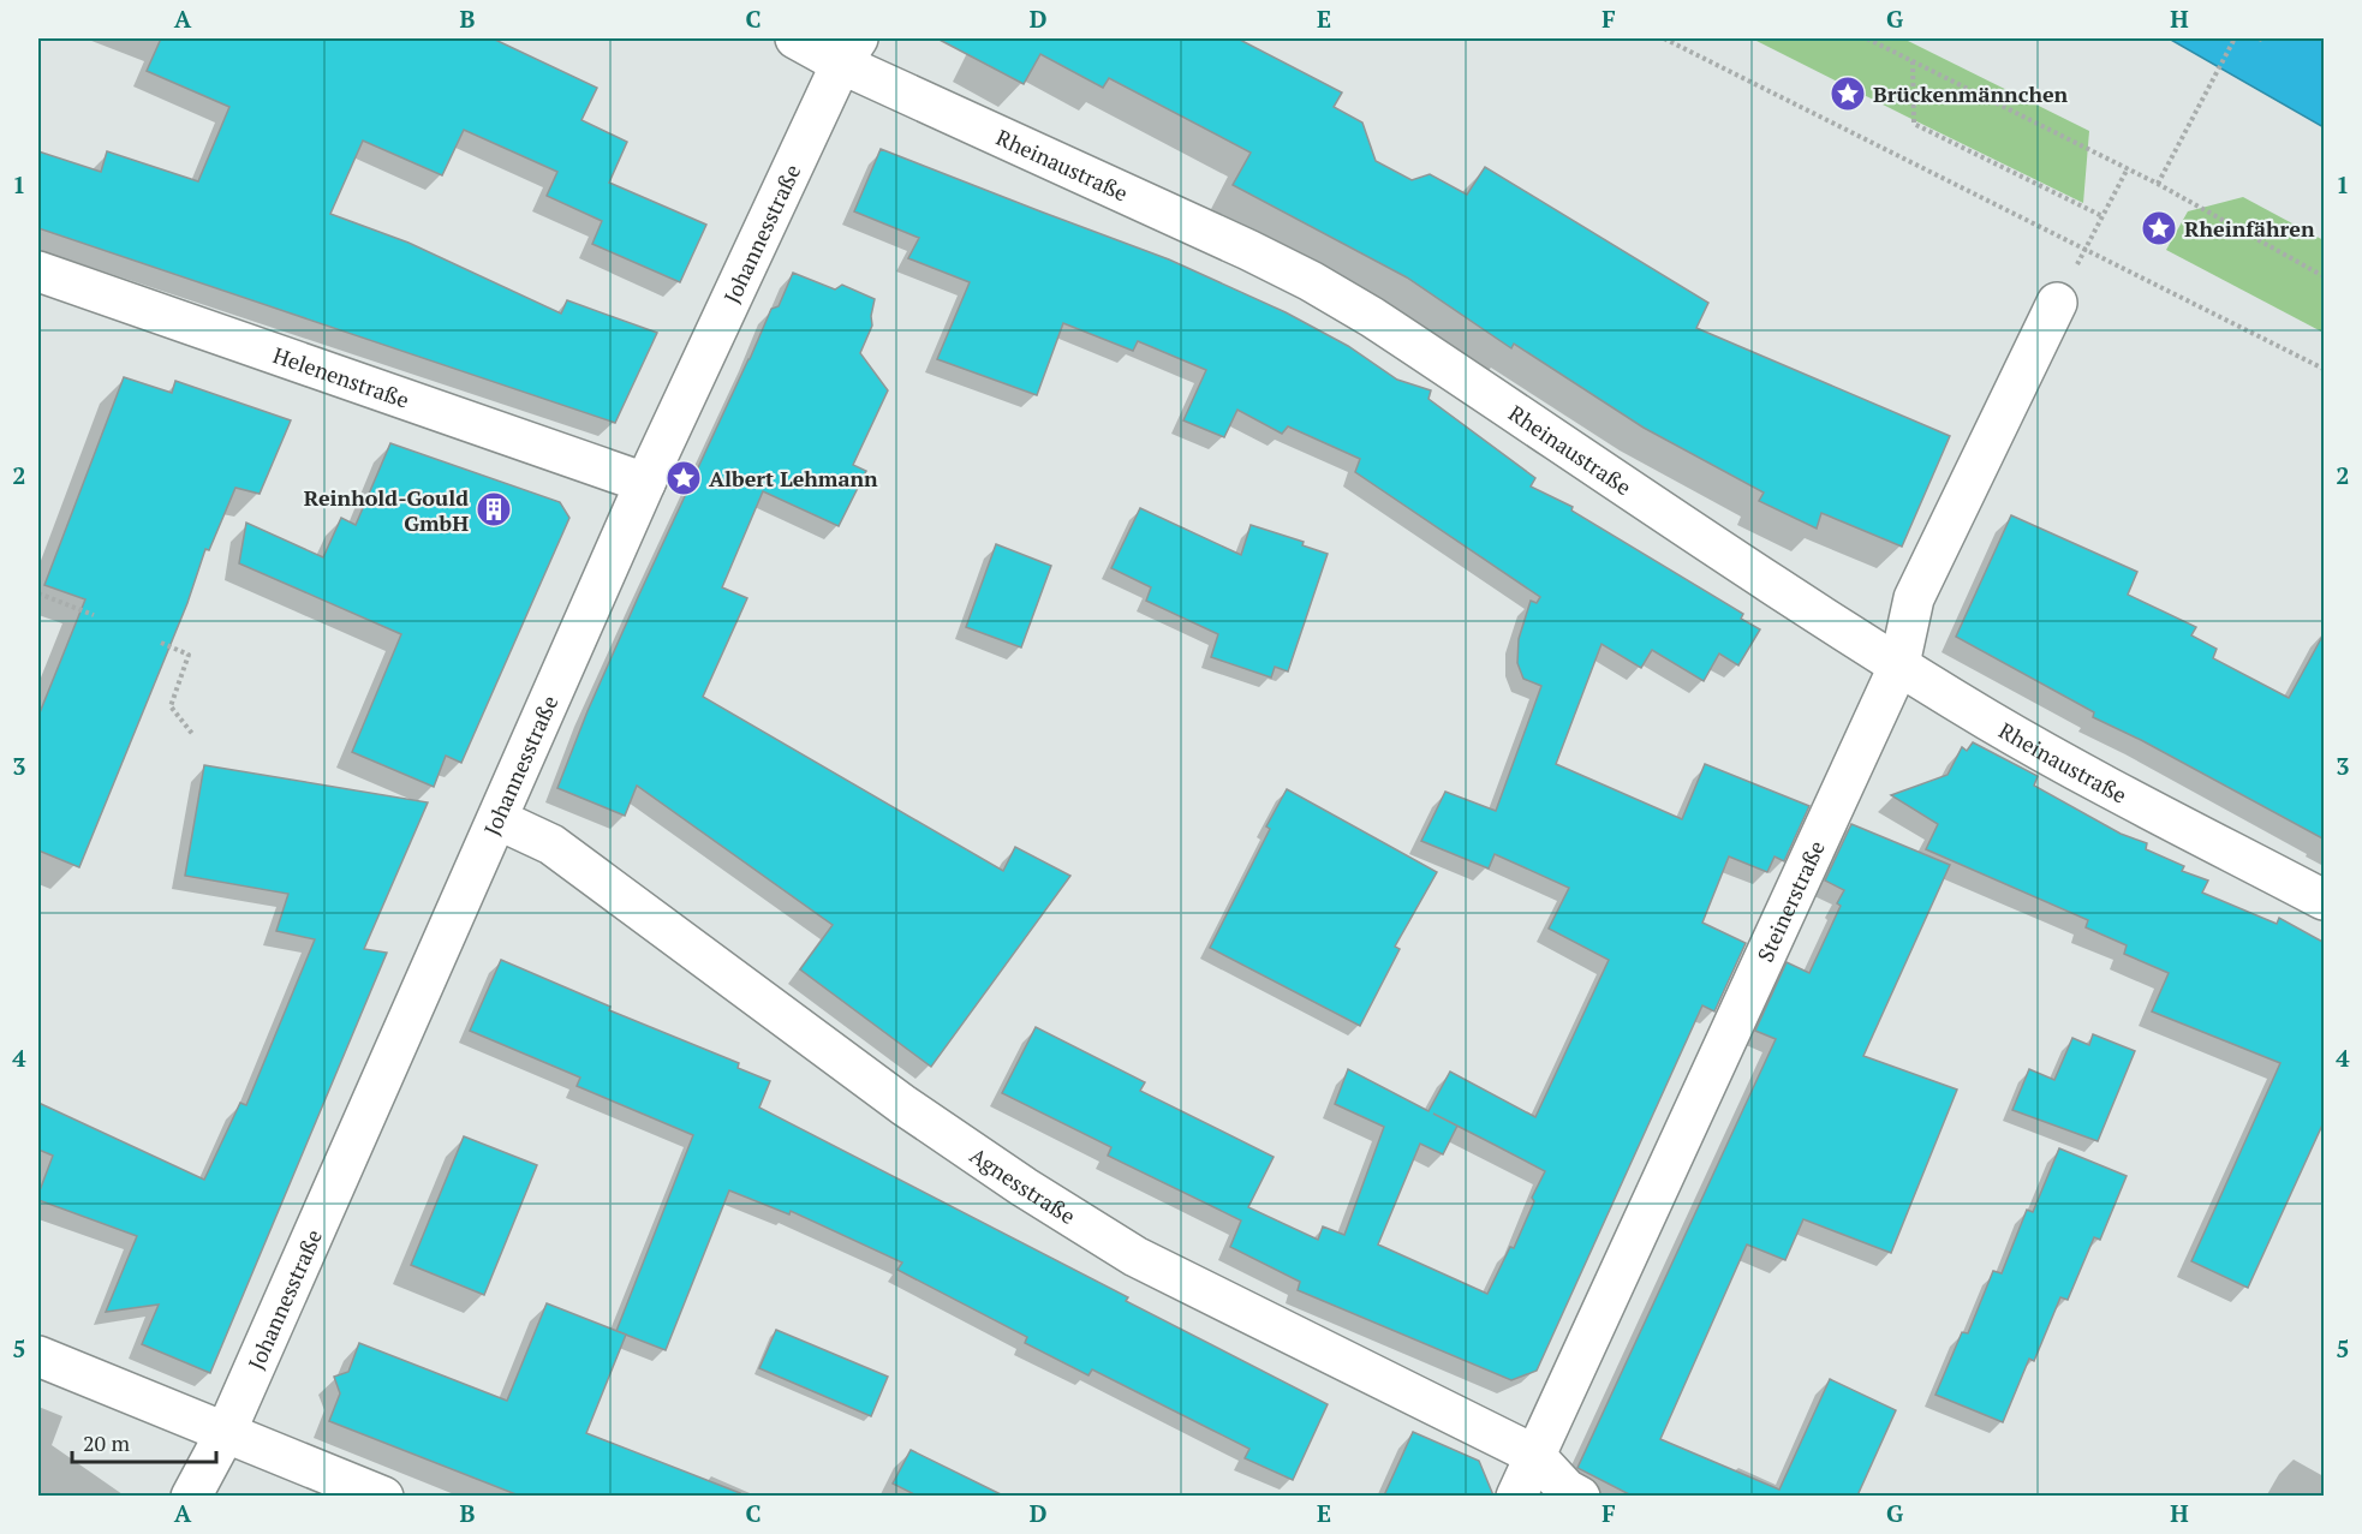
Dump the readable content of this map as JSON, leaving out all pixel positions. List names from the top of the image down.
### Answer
{
  "streets": {
    "street": [
      "Rheinaustraße",
      "Johannesstraße",
      "Helenenstraße",
      "Steinerstraße",
      "Agnesstraße"
    ]
  },
  "crossings": [
    ["Rheinaustraße", "Johannesstraße"],
    ["Rheinaustraße", "Steinerstraße"],
    ["Johannesstraße", "Helenenstraße"],
    ["Johannesstraße", "Agnesstraße"],
    ["Steinerstraße", "Agnesstraße"]
  ],
  "places": {
    "place": ["Brückenmännchen", "Rheinfähren", "Albert Lehmann"],
    "building": ["Reinhold-Gould GmbH"]
  },
  "scale_bar": "20 m",
  "grid": {
    "columns": [
      "A",
      "B",
      "C",
      "D",
      "E",
      "F",
      "G",
      "H"
    ],
    "rows": [
      "1",
      "2",
      "3",
      "4",
      "5"
    ]
  }
}
